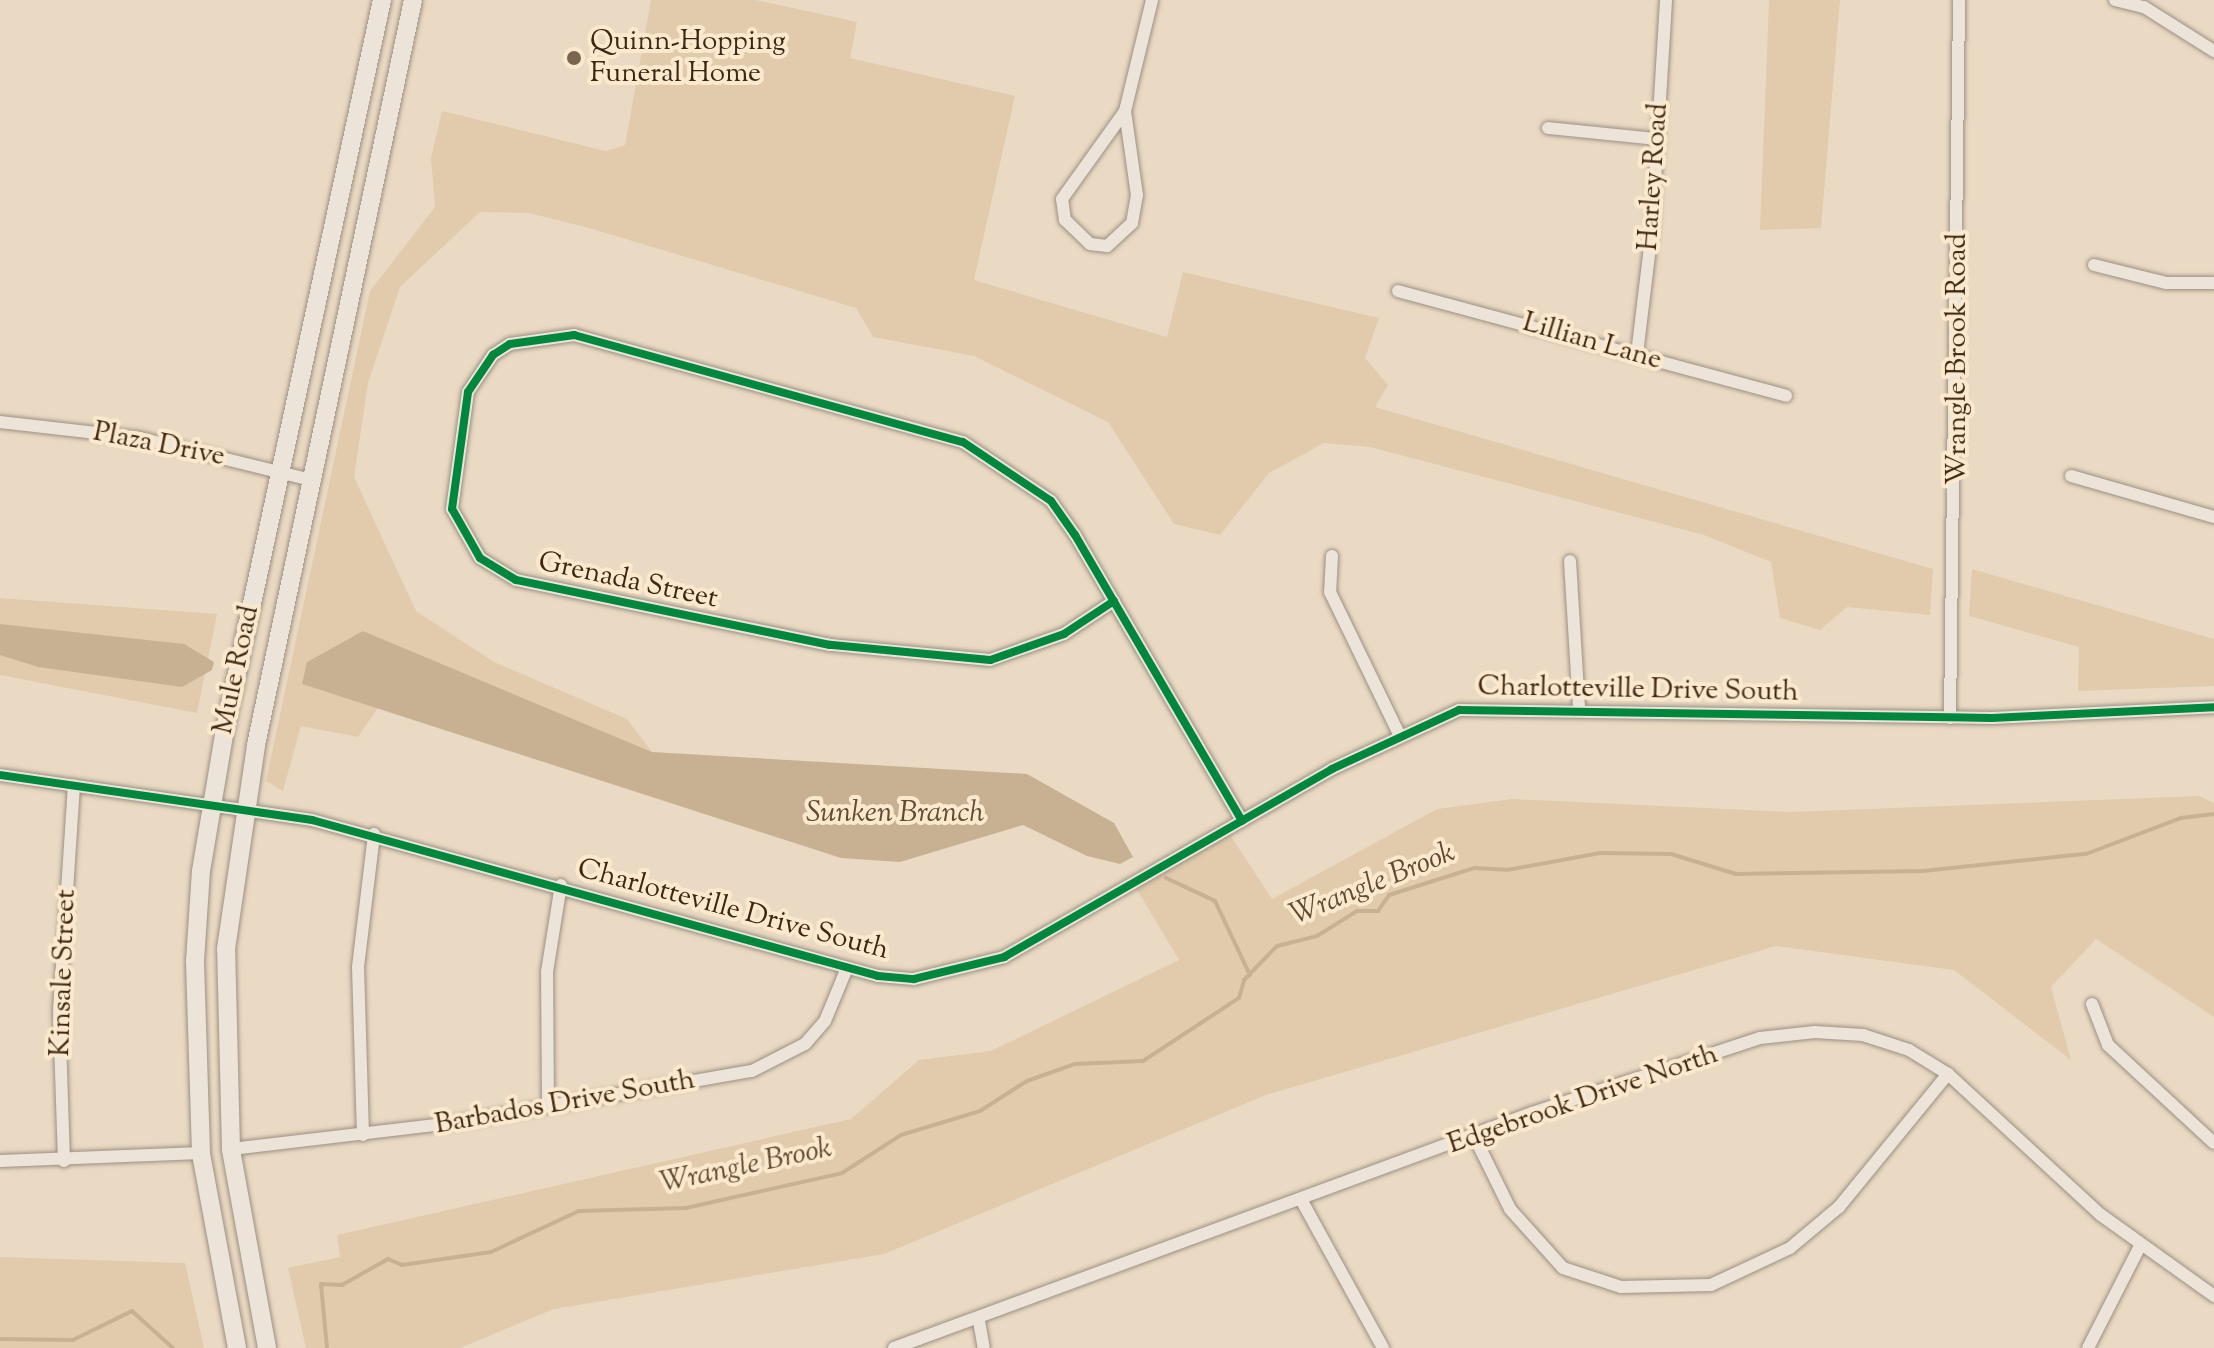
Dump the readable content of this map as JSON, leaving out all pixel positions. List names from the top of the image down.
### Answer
{
  "streets": {
    "main road": ["Mule Road"],
    "street": [
      "Harley Road",
      "Lillian Lane",
      "Wrangle Brook Road",
      "Plaza Drive",
      "Grenada Street",
      "Charlotteville Drive South",
      "Kinsale Street",
      "Edgebrook Drive North",
      "Barbados Drive South"
    ]
  },
  "crossings": [
    ["Harley Road", "Lillian Lane"],
    ["Wrangle Brook Road", "Charlotteville Drive South"],
    ["Plaza Drive", "Mule Road"],
    ["Grenada Street", "Charlotteville Drive South"],
    ["Mule Road", "Charlotteville Drive South"],
    ["Mule Road", "Barbados Drive South"],
    ["Charlotteville Drive South", "Kinsale Street"],
    ["Charlotteville Drive South", "Barbados Drive South"]
  ],
  "water": ["Sunken Branch", "Wrangle Brook"],
  "places": ["Quinn-Hopping Funeral Home"]
}
